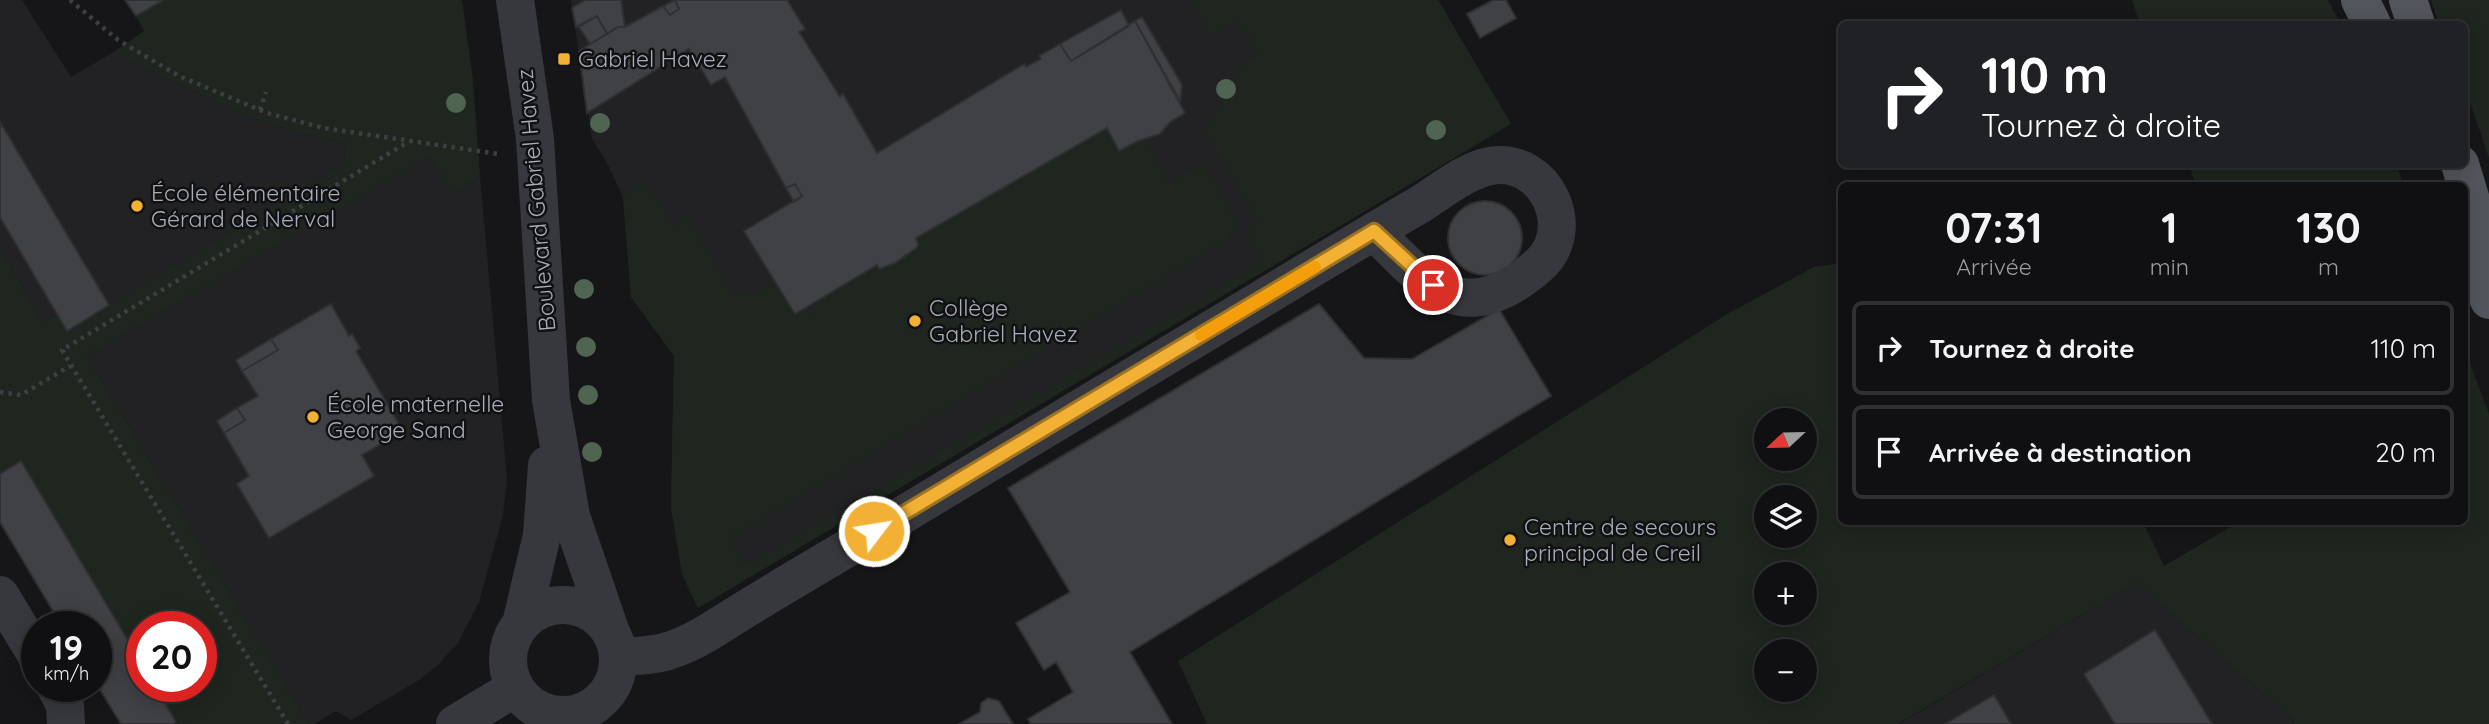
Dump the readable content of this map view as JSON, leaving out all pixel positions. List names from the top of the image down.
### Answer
{
  "streets": {
    "street": ["Boulevard Gabriel Havez"]
  },
  "places": {
    "transit": ["Gabriel Havez"],
    "other": [
      "École élémentaire Gérard de Nerval",
      "Collège Gabriel Havez",
      "École maternelle George Sand",
      "Centre de secours principal de Creil"
    ]
  },
  "north": "left",
  "page": {
    "turn": ["110 m", "Tournez à droite"],
    "eta": [
      "07:31",
      "Arrivée",
      "1",
      "min",
      "130",
      "m"
    ],
    "list": [
      {
        "name": "Tournez à droite",
        "value": "110 m"
      },
      {
        "name": "Arrivée à destination",
        "value": "20 m"
      }
    ],
    "map_buttons": ["+", "−"],
    "speed": "19 km/h",
    "limit": "20"
  }
}
